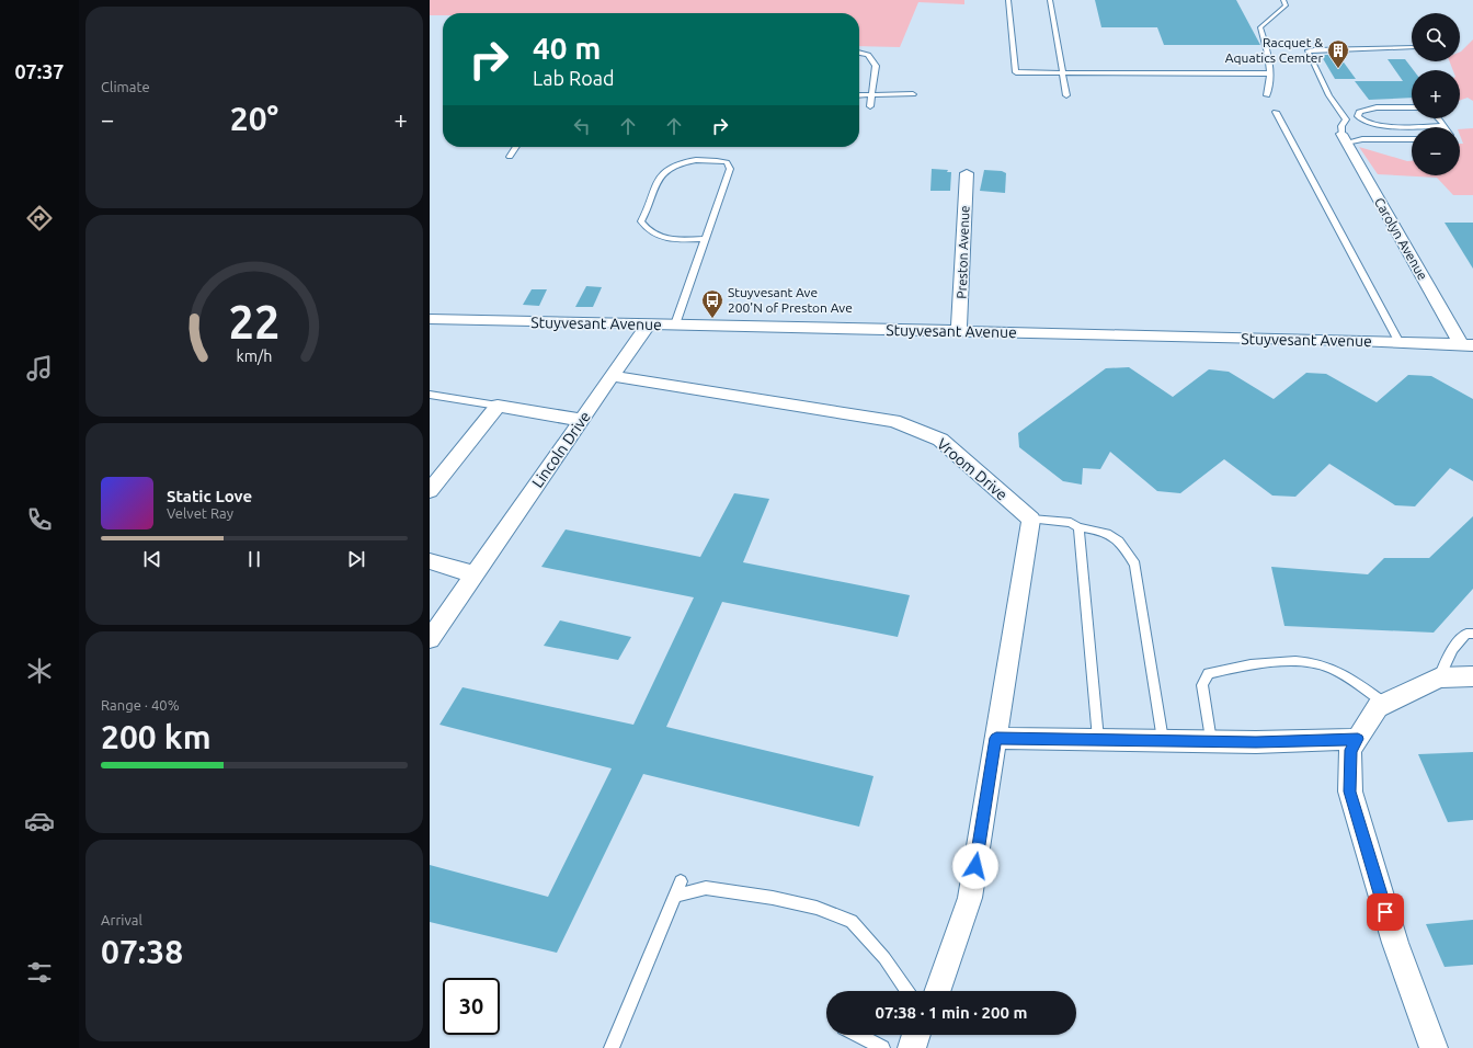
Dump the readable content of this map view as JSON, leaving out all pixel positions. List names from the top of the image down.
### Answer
{
  "streets": {
    "street": [
      "Carolyn Avenue",
      "Preston Avenue",
      "Stuyvesant Avenue",
      "Lincoln Drive",
      "Vroom Drive"
    ]
  },
  "crossings": [
    ["Carolyn Avenue", "Stuyvesant Avenue"],
    ["Preston Avenue", "Stuyvesant Avenue"],
    ["Stuyvesant Avenue", "Lincoln Drive"],
    ["Lincoln Drive", "Vroom Drive"]
  ],
  "places": {
    "building": ["Racquet & Aquatics Cemter"],
    "bus stop": ["Stuyvesant Ave 200'N of Preston Ave"]
  },
  "page": {
    "tabs": "07:37",
    "tile": [
      "Climate",
      ["Range · 40%", "200 km"],
      ["Arrival", "07:38"]
    ],
    "map_buttons": ["+", "−"],
    "turn": ["40 m", "Lab Road"],
    "heat": ["−", "20°", "+"],
    "song": ["Static Love", "Velvet Ray"],
    "limit": "30",
    "trip": "07:38 · 1 min · 200 m",
    "gauge": ["22", "km/h"]
  }
}
